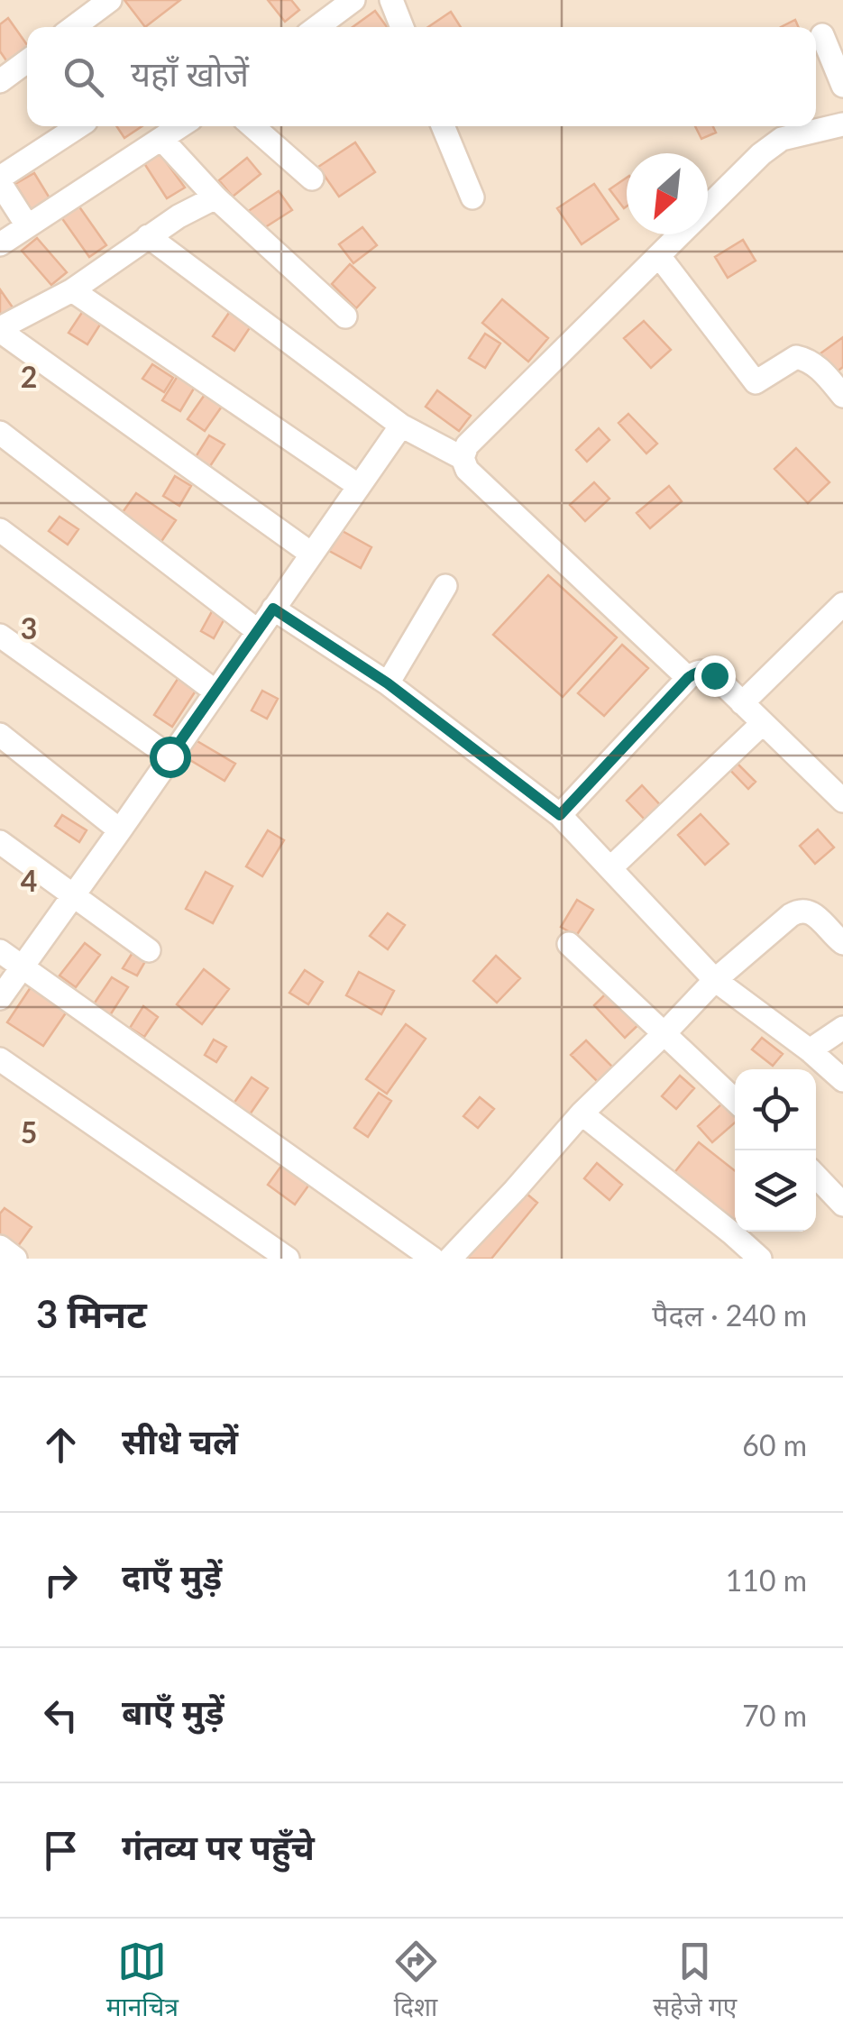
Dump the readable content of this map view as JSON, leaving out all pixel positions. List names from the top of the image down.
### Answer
{
  "north": "bottom left",
  "page": {
    "search": "यहाँ खोजें",
    "heading": ["3 मिनट", "पैदल · 240 m"],
    "list": [
      ["सीधे चलें", "60 m"],
      ["दाएँ मुड़ें", "110 m"],
      ["बाएँ मुड़ें", "70 m"],
      "गंतव्य पर पहुँचे"
    ],
    "nav": ["मानचित्र", "दिशा", "सहेजे गए"]
  },
  "grid": {
    "rows": [
      "2",
      "3",
      "4",
      "5"
    ]
  }
}
